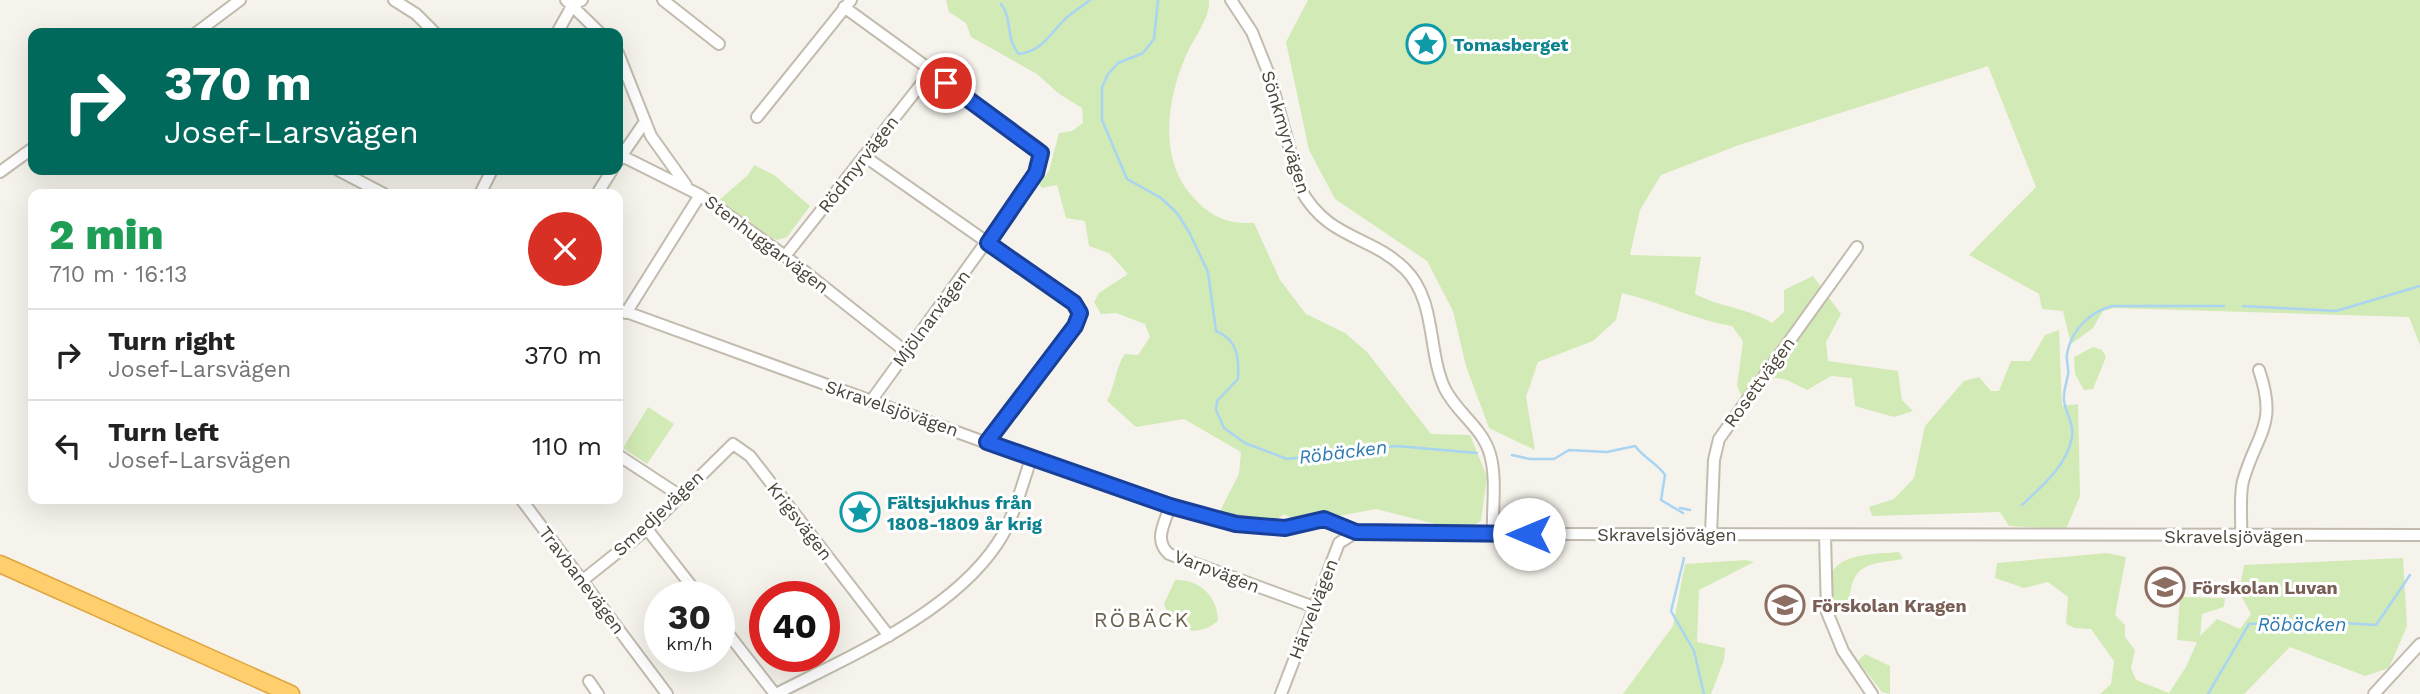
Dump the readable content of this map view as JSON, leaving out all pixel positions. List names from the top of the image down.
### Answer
{
  "streets": {
    "street": [
      "Sönkmyrvägen",
      "Rödmyrvägen",
      "Stenhuggarvägen",
      "Mjölnarvägen",
      "Rosettvägen",
      "Skravelsjövägen",
      "Smedjevägen",
      "Krigsvägen",
      "Varpvägen",
      "Travbanevägen",
      "Härvelvägen"
    ]
  },
  "crossings": [
    ["Sönkmyrvägen", "Skravelsjövägen"],
    ["Rödmyrvägen", "Stenhuggarvägen"],
    ["Rödmyrvägen", "Mjölnarvägen"],
    ["Stenhuggarvägen", "Mjölnarvägen"],
    ["Mjölnarvägen", "Skravelsjövägen"],
    ["Rosettvägen", "Skravelsjövägen"],
    ["Skravelsjövägen", "Varpvägen"],
    ["Skravelsjövägen", "Härvelvägen"],
    ["Smedjevägen", "Krigsvägen"],
    ["Smedjevägen", "Travbanevägen"],
    ["Varpvägen", "Härvelvägen"]
  ],
  "districts": ["RÖBÄCK"],
  "water": ["Röbäcken"],
  "places": {
    "place": ["Tomasberget", "Fältsjukhus från 1808-1809 år krig"],
    "school or university": ["Förskolan Luvan", "Förskolan Kragen"]
  },
  "page": {
    "turn": ["370 m", "Josef-Larsvägen"],
    "heading": ["2 min", "710 m · 16:13"],
    "list": [
      {
        "name": "Turn right",
        "note": "Josef-Larsvägen",
        "value": "370 m"
      },
      {
        "name": "Turn left",
        "note": "Josef-Larsvägen",
        "value": "110 m"
      }
    ],
    "speed": "30 km/h",
    "limit": "40"
  }
}
